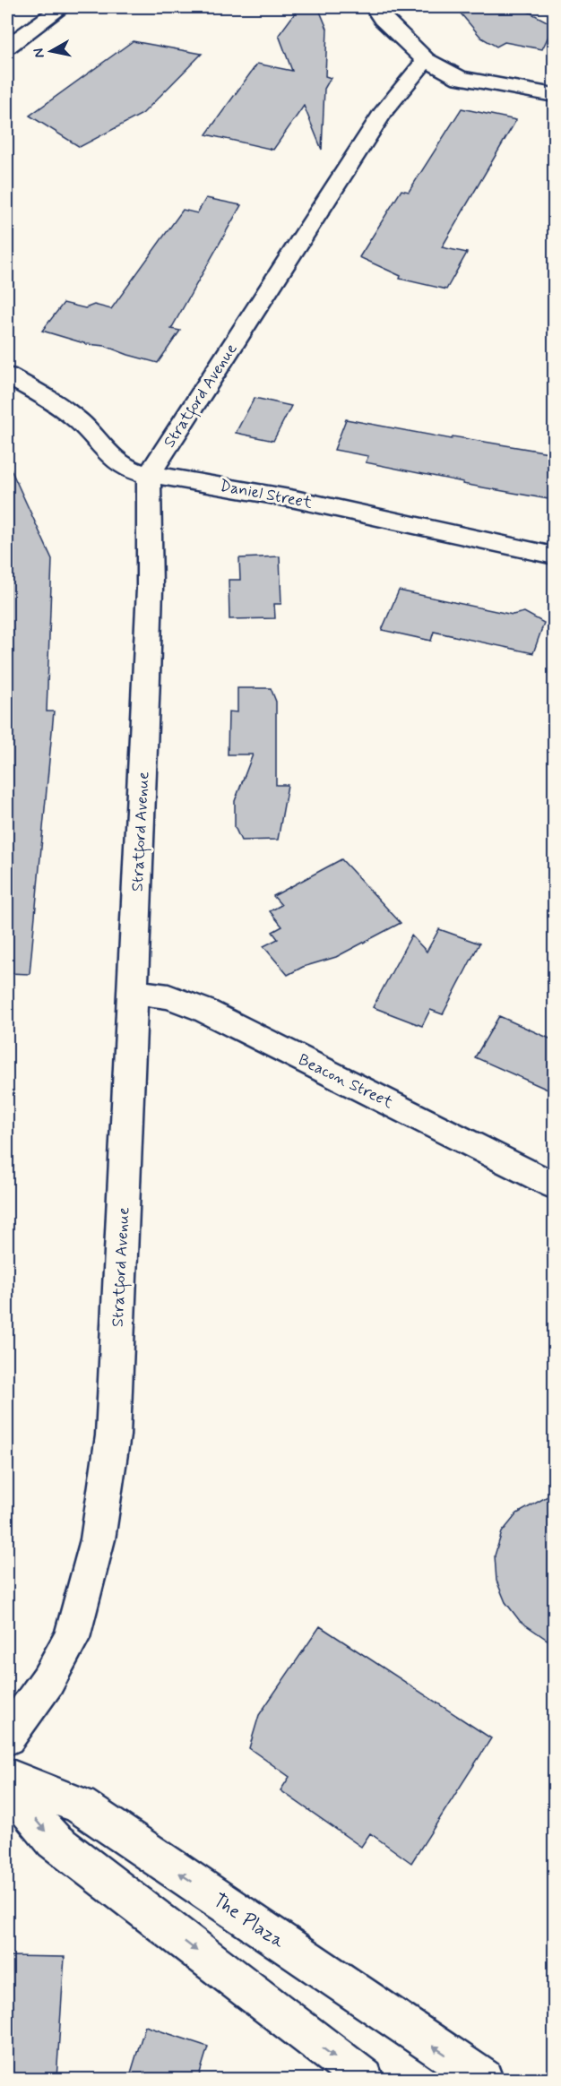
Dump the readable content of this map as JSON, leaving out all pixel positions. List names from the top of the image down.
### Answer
{
  "streets": {
    "street": [
      "Stratford Avenue",
      "Daniel Street",
      "Beacon Street",
      "The Plaza"
    ]
  },
  "crossings": [
    ["Stratford Avenue", "Daniel Street"],
    ["Stratford Avenue", "Beacon Street"]
  ],
  "north": "left"
}
